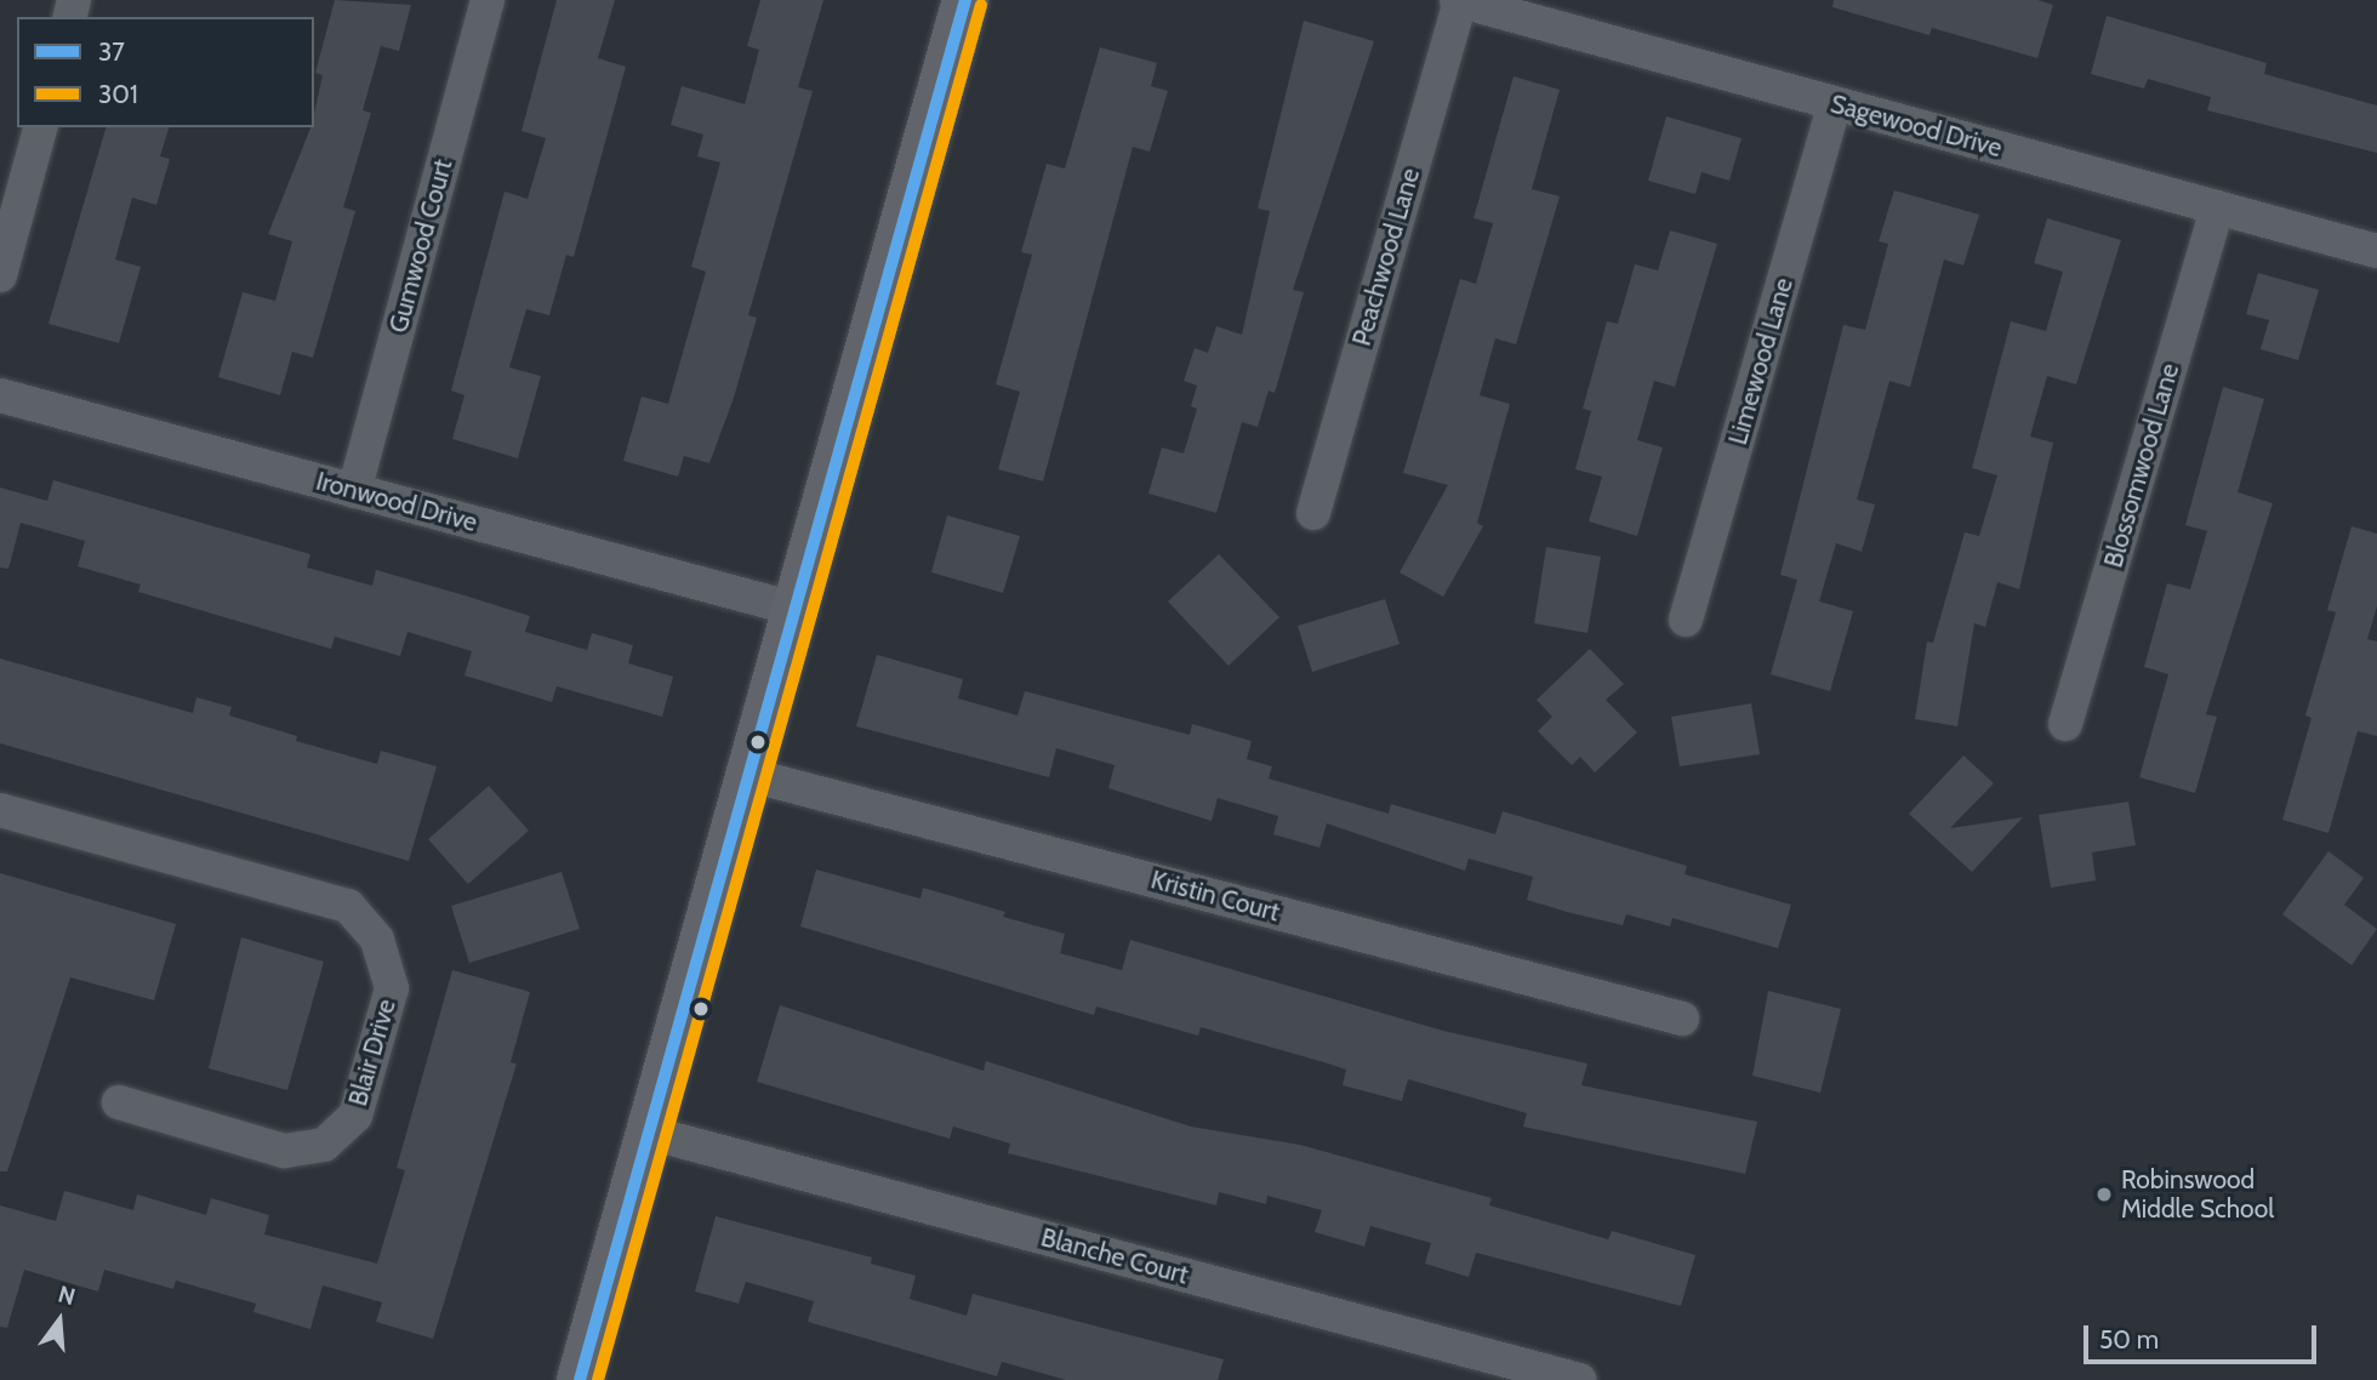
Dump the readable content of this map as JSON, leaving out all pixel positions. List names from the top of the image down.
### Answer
{
  "streets": {
    "street": [
      "Sagewood Drive",
      "Gumwood Court",
      "Peachwood Lane",
      "Limewood Lane",
      "Blossomwood Lane",
      "Ironwood Drive",
      "Kristin Court",
      "Blair Drive",
      "Blanche Court"
    ]
  },
  "crossings": [
    ["Sagewood Drive", "Peachwood Lane"],
    ["Sagewood Drive", "Limewood Lane"],
    ["Sagewood Drive", "Blossomwood Lane"],
    ["Gumwood Court", "Ironwood Drive"]
  ],
  "places": ["Robinswood Middle School"],
  "lines": ["transit line 37", "transit line 301"],
  "legend": ["37", "301"],
  "scale_bar": "50 m",
  "north": "top"
}
